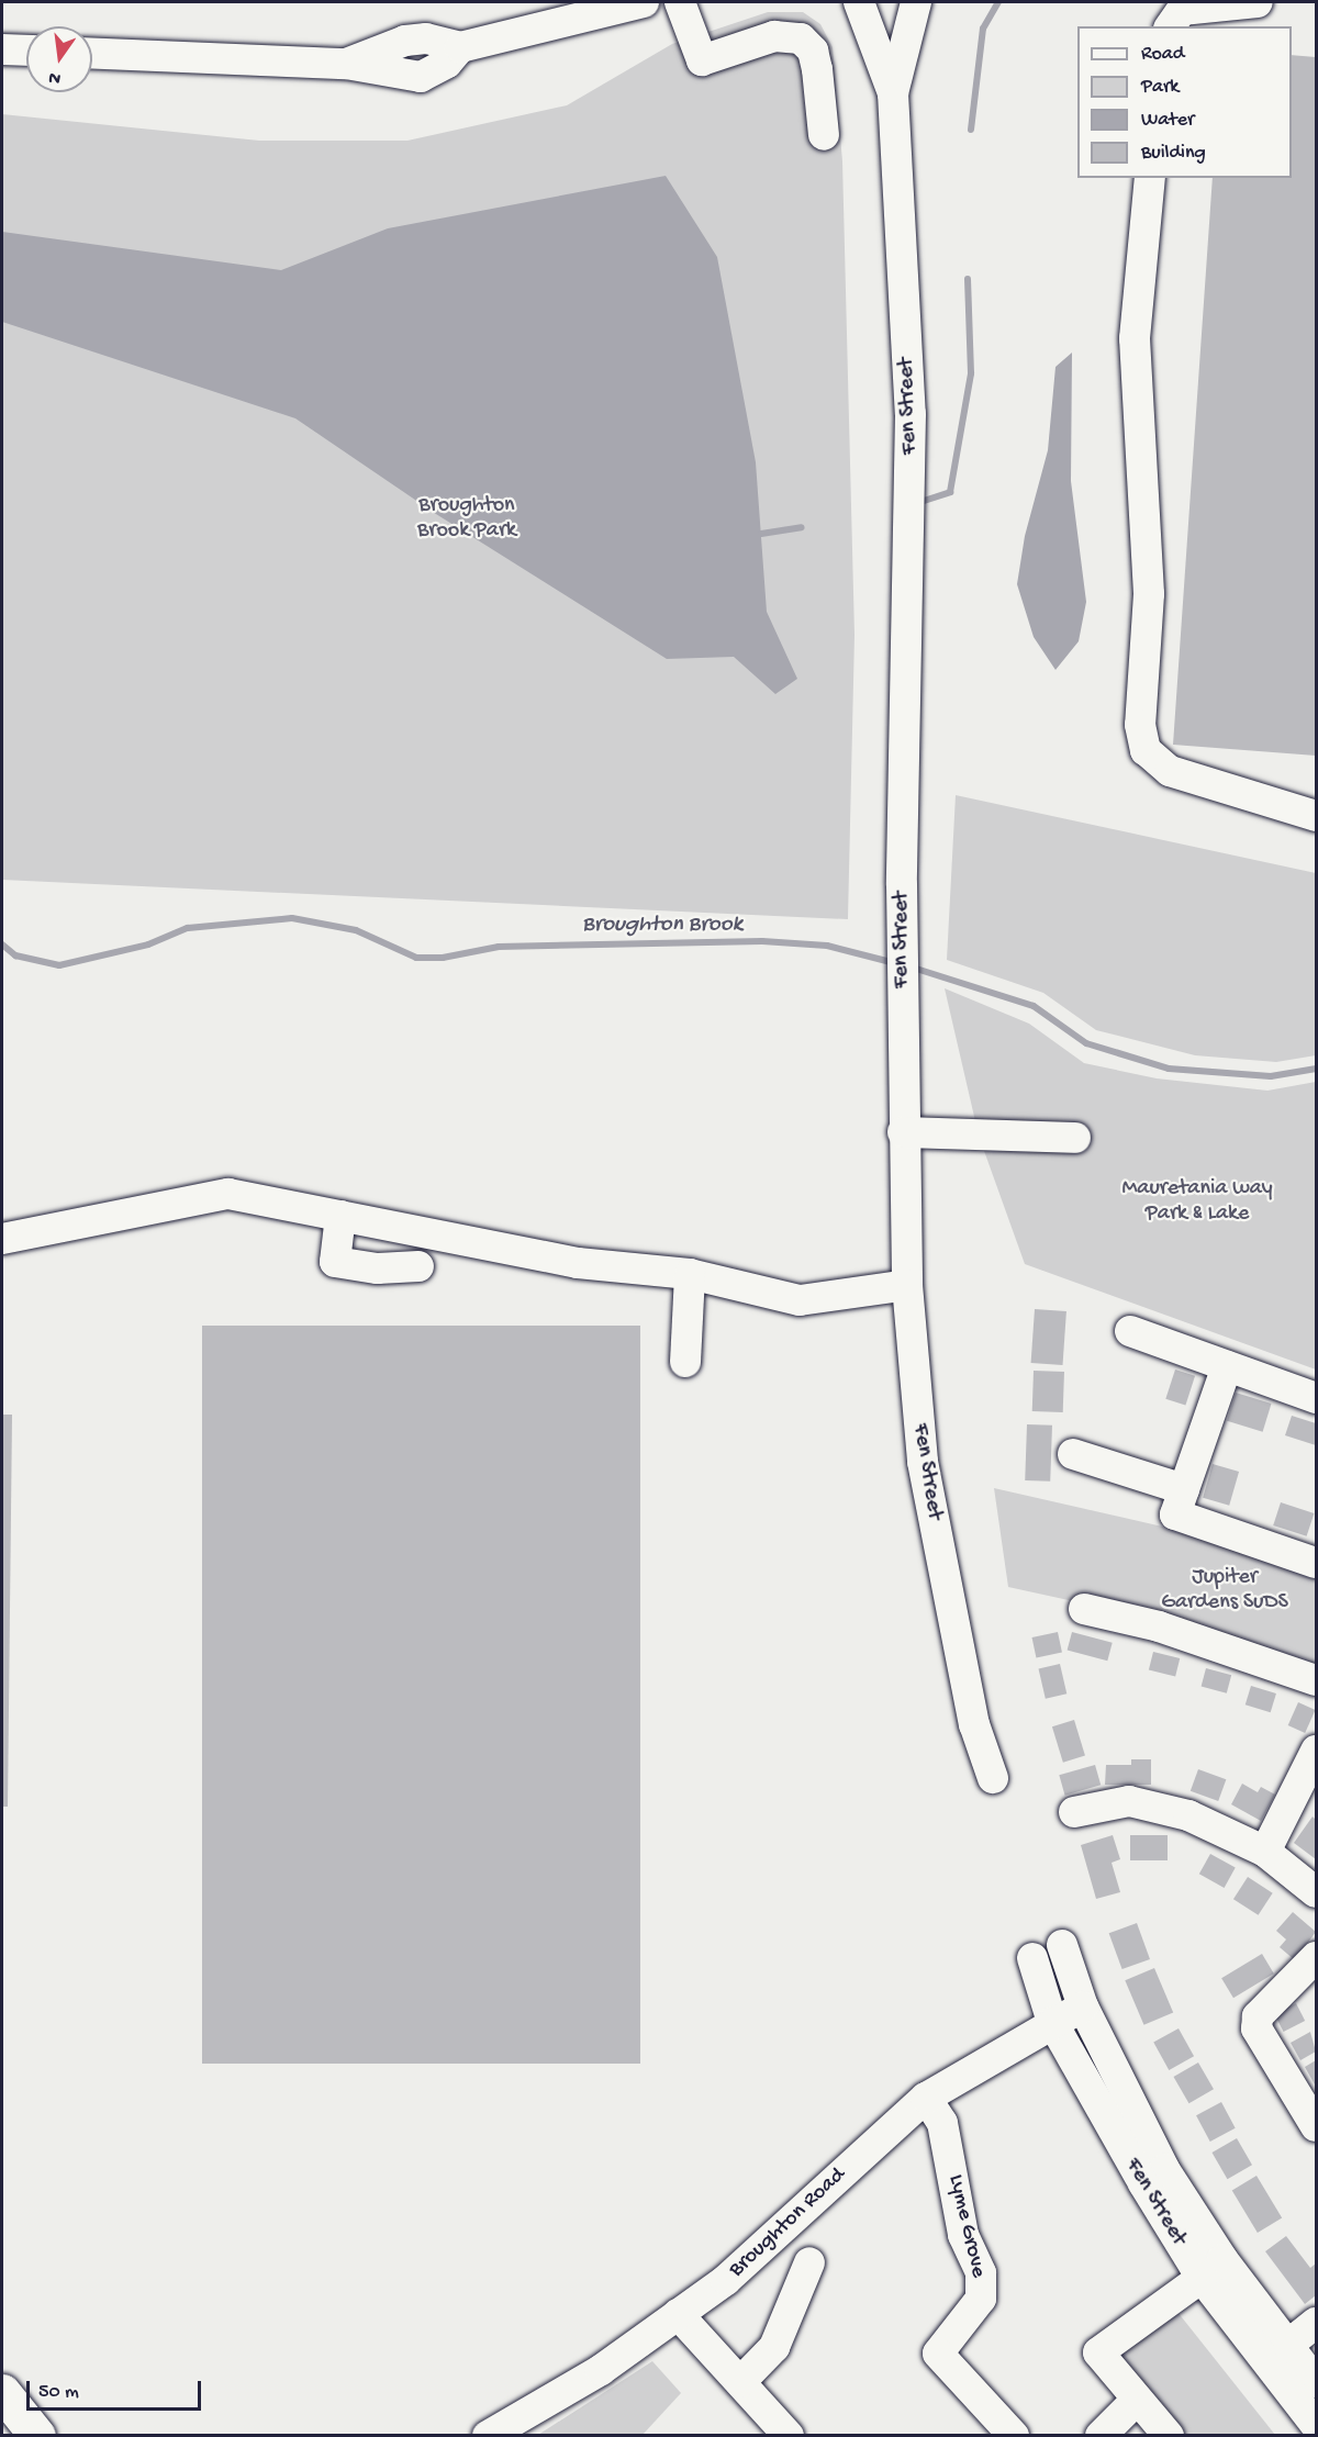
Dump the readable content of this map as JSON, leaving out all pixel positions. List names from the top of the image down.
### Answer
{
  "streets": {
    "street": ["Fen Street", "Broughton Road", "Lyme Grove"]
  },
  "crossings": [
    ["Fen Street", "Broughton Road"],
    ["Broughton Road", "Lyme Grove"]
  ],
  "water": ["Broughton Brook"],
  "parks": ["Broughton Brook Park", "Mauretania way Park & Lake", "Jupiter Gardens SuDS"],
  "legend": [
    "Road",
    "Park",
    "Water",
    "Building"
  ],
  "scale_bar": "50 m",
  "north": "bottom"
}
